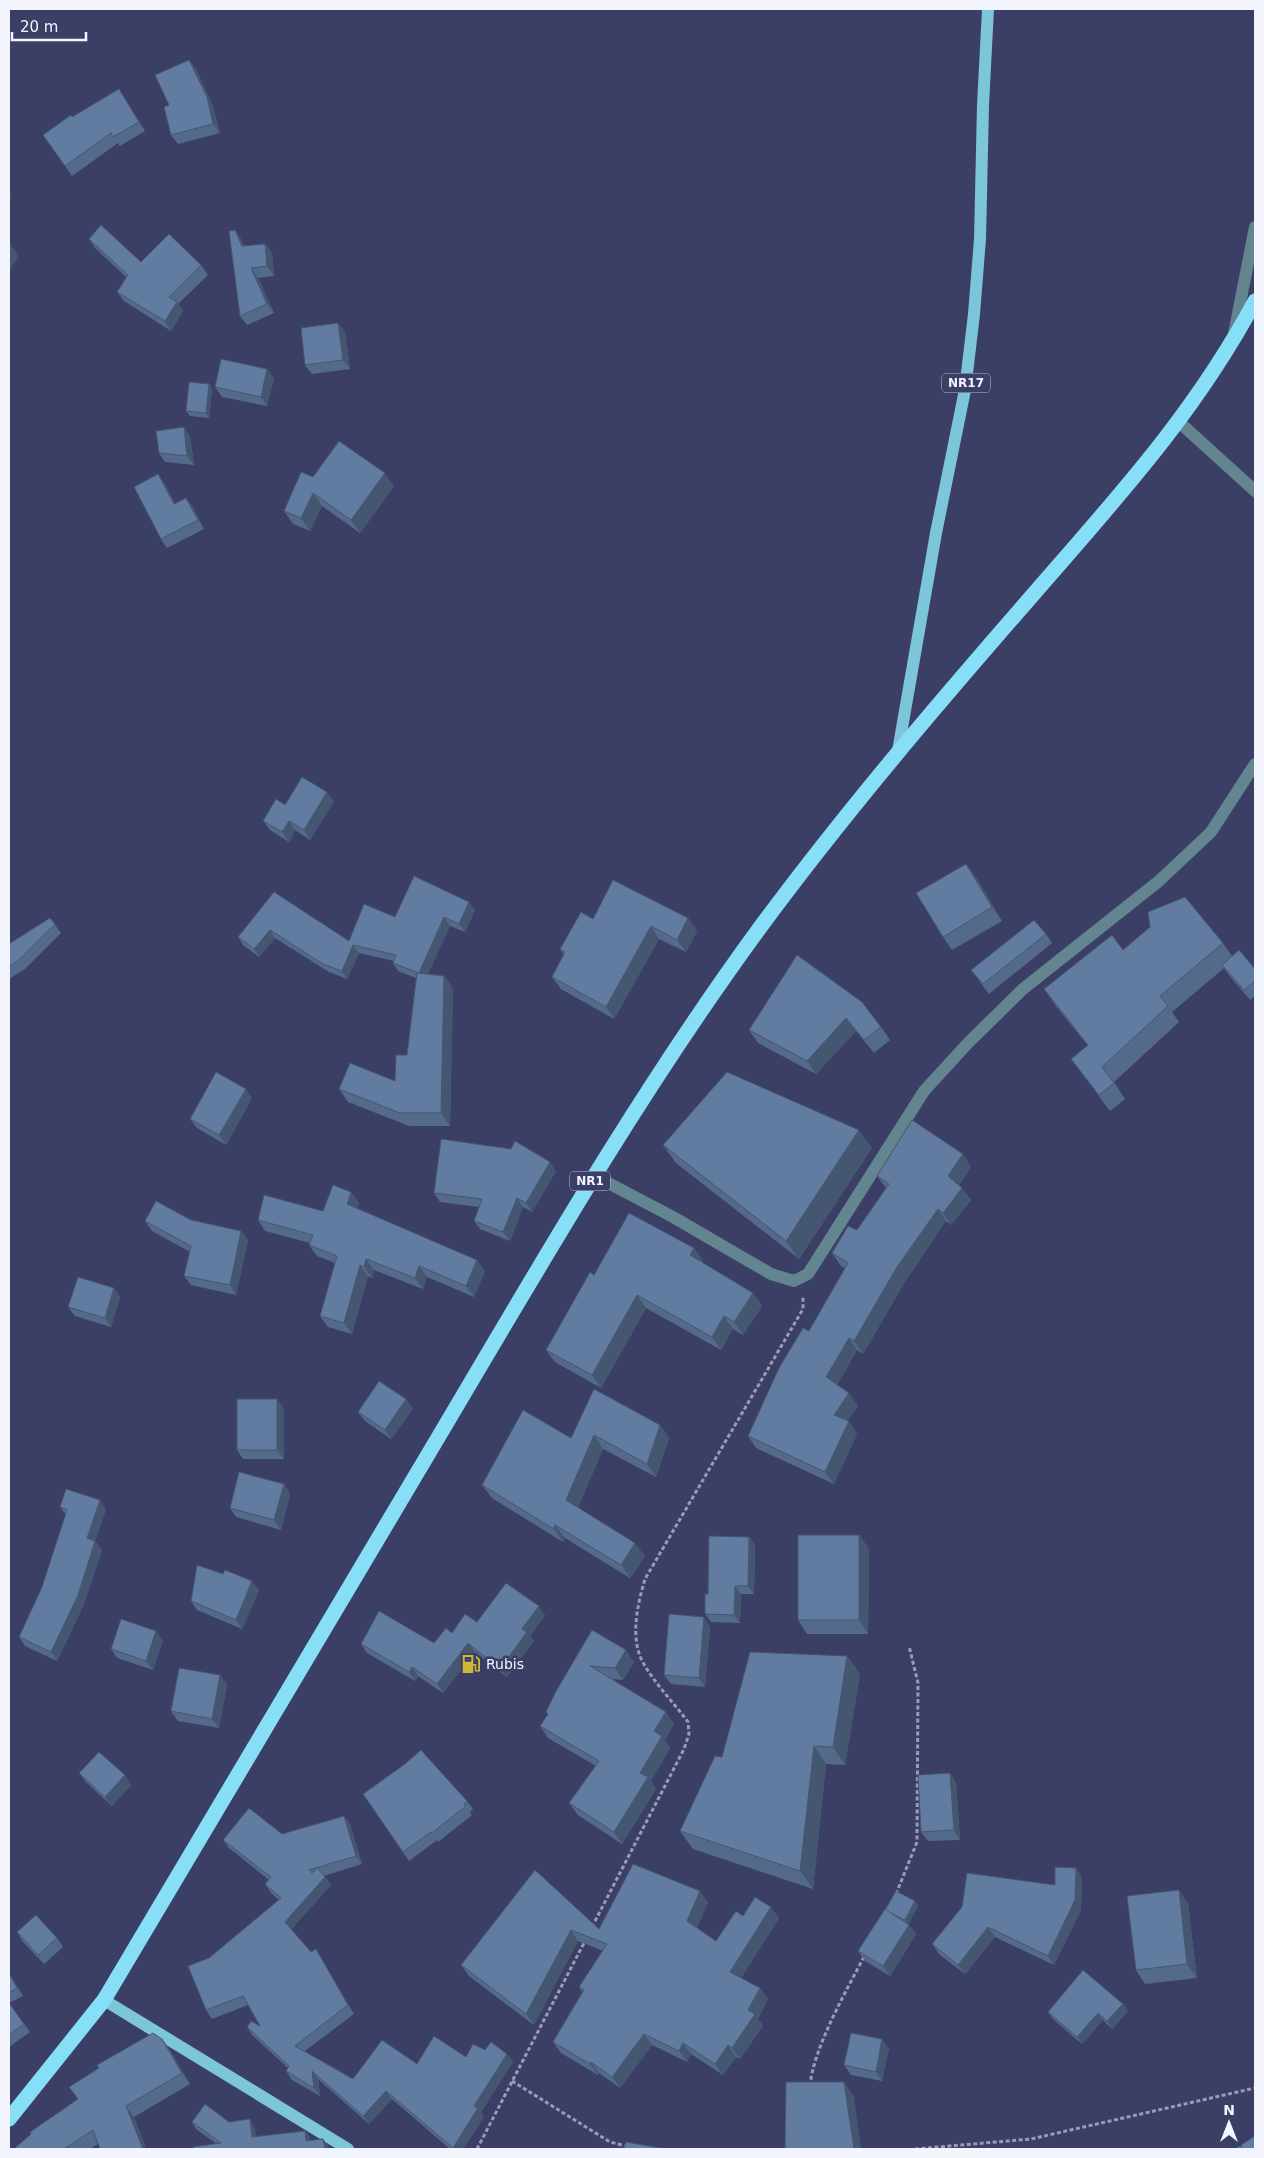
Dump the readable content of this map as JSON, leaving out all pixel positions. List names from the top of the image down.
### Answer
{
  "streets": {
    "highway": ["NR1"],
    "main road": ["NR17"]
  },
  "crossings": [
    ["NR17", "NR1"]
  ],
  "places": {
    "fuel station": ["Rubis"]
  },
  "scale_bar": "20 m",
  "north": "top"
}
